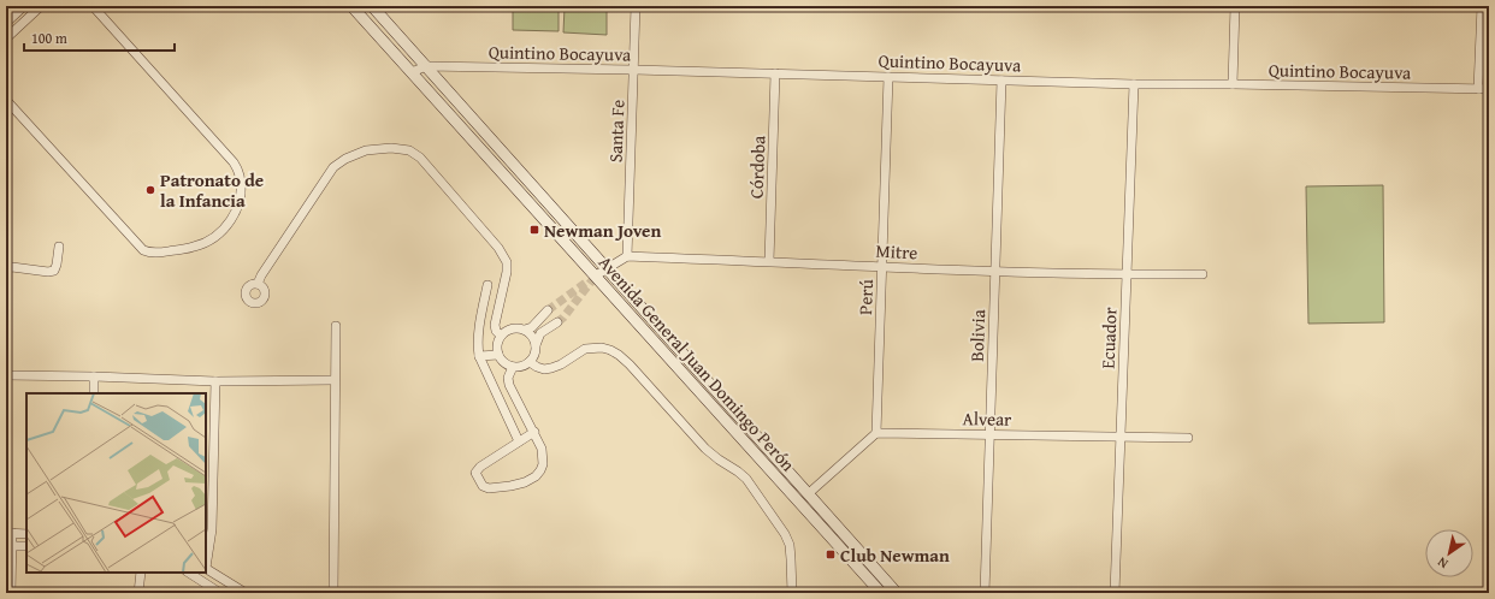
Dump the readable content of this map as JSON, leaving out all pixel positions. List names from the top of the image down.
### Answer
{
  "streets": {
    "main road": ["Avenida General Juan Domingo Perón"],
    "street": [
      "Quintino Bocayuva",
      "Santa Fe",
      "Córdoba",
      "Mitre",
      "Perú",
      "Bolivia",
      "Ecuador",
      "Alvear"
    ]
  },
  "crossings": [
    ["Quintino Bocayuva", "Santa Fe"],
    ["Quintino Bocayuva", "Córdoba"],
    ["Quintino Bocayuva", "Perú"],
    ["Quintino Bocayuva", "Bolivia"],
    ["Quintino Bocayuva", "Ecuador"],
    ["Quintino Bocayuva", "Avenida General Juan Domingo Perón"],
    ["Santa Fe", "Mitre"],
    ["Córdoba", "Mitre"],
    ["Mitre", "Perú"],
    ["Mitre", "Bolivia"],
    ["Mitre", "Ecuador"],
    ["Perú", "Alvear"],
    ["Bolivia", "Alvear"],
    ["Ecuador", "Alvear"]
  ],
  "places": {
    "other": ["Patronato de la Infancia"],
    "transit": ["Newman Joven", "Club Newman"]
  },
  "scale_bar": "100 m",
  "north": "bottom left"
}
